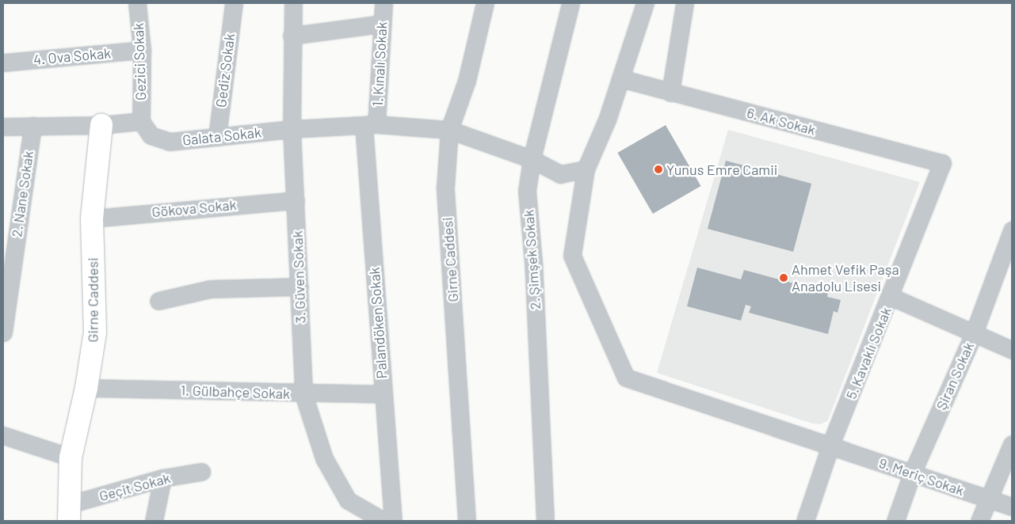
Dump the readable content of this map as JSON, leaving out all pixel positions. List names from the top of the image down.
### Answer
{
  "streets": {
    "main road": ["Girne Caddesi"],
    "street": [
      "4. Ova Sokak",
      "Gezici Sokak",
      "1. Kınalı Sokak",
      "Gediz Sokak",
      "6. Ak Sokak",
      "Galata Sokak",
      "2. Nane Sokak",
      "Gökova Sokak",
      "2. Şimşek Sokak",
      "3. Güven Sokak",
      "Palandöken Sokak",
      "5. Kavaklı Sokak",
      "Şiran Sokak",
      "1. Gülbahçe Sokak",
      "9. Meriç Sokak",
      "Geçit Sokak"
    ]
  },
  "crossings": [
    ["4. Ova Sokak", "Gezici Sokak"],
    ["Gezici Sokak", "Galata Sokak"],
    ["1. Kınalı Sokak", "Galata Sokak"],
    ["1. Kınalı Sokak", "Palandöken Sokak"],
    ["Gediz Sokak", "Galata Sokak"],
    ["6. Ak Sokak", "5. Kavaklı Sokak"],
    ["6. Ak Sokak", "9. Meriç Sokak"],
    ["Galata Sokak", "Girne Caddesi"],
    ["Galata Sokak", "2. Şimşek Sokak"],
    ["Galata Sokak", "3. Güven Sokak"],
    ["Galata Sokak", "Palandöken Sokak"],
    ["Galata Sokak", "9. Meriç Sokak"],
    ["Gökova Sokak", "Girne Caddesi"],
    ["Gökova Sokak", "3. Güven Sokak"],
    ["Girne Caddesi", "1. Gülbahçe Sokak"],
    ["Girne Caddesi", "Geçit Sokak"],
    ["3. Güven Sokak", "1. Gülbahçe Sokak"],
    ["Palandöken Sokak", "1. Gülbahçe Sokak"],
    ["5. Kavaklı Sokak", "9. Meriç Sokak"],
    ["Şiran Sokak", "9. Meriç Sokak"]
  ],
  "places": ["Yunus Emre Camii", "Ahmet Vefik Paşa Anadolu Lisesi"]
}
